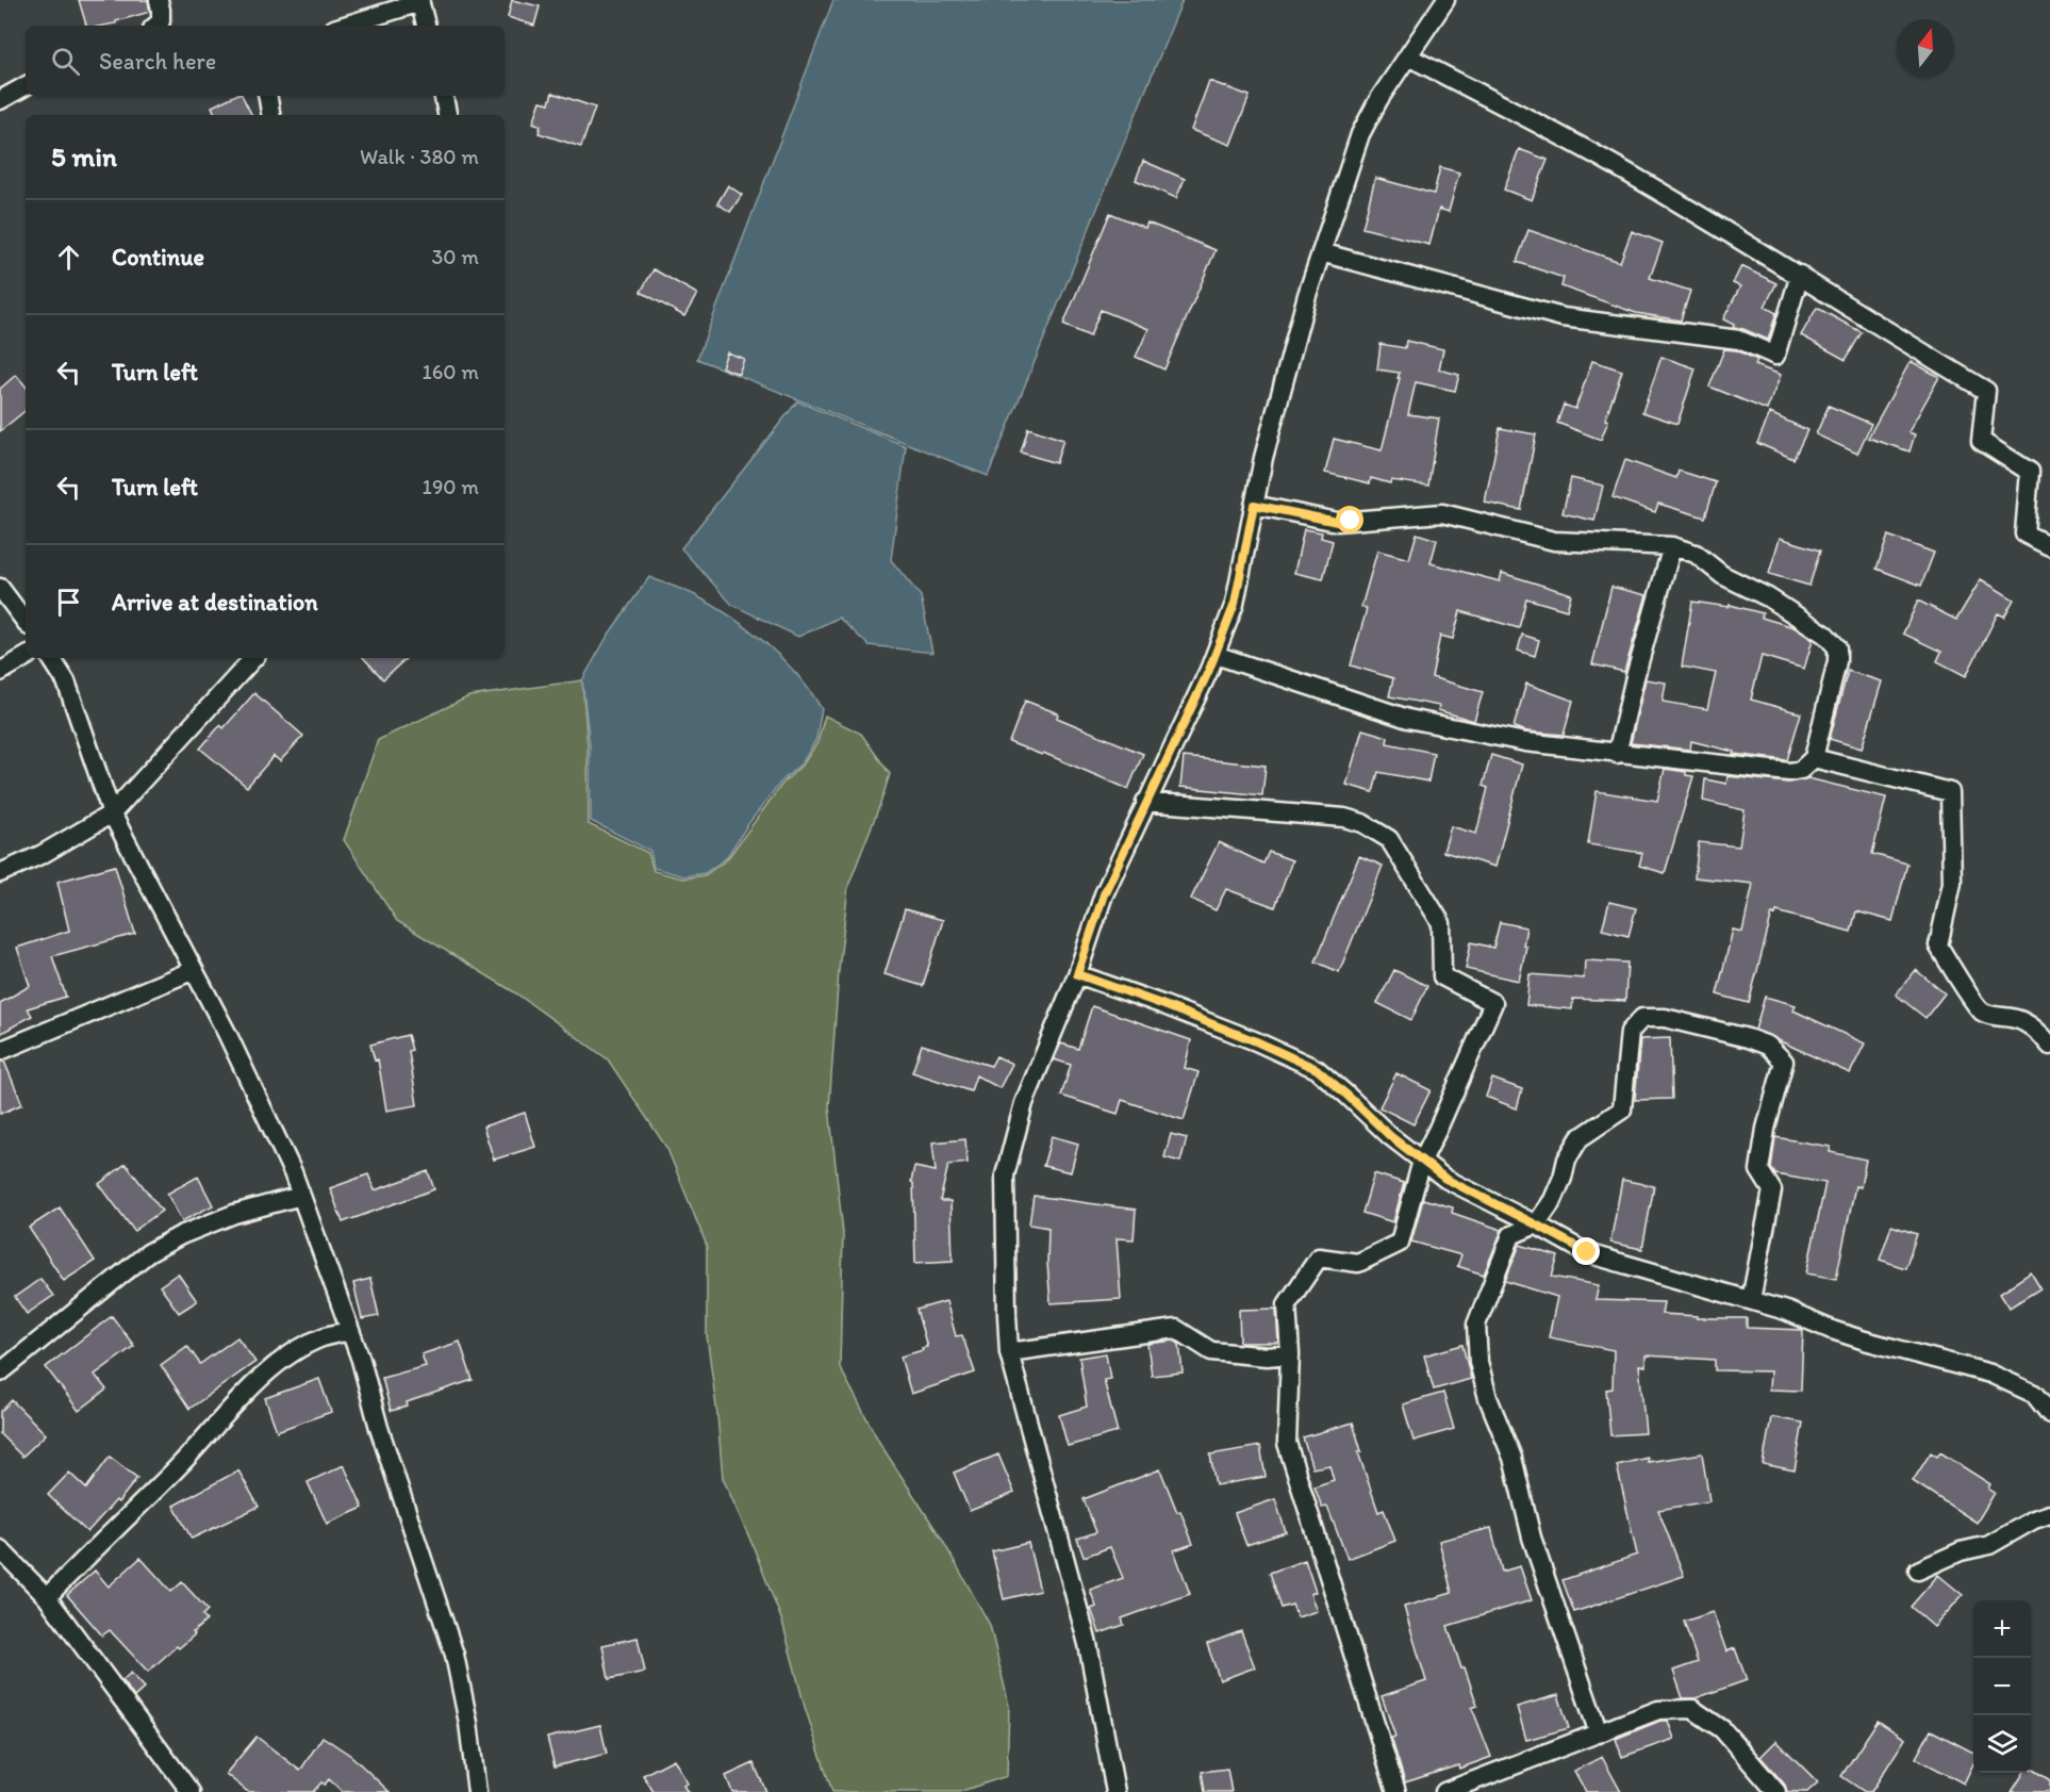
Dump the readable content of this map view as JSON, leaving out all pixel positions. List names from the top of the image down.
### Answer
{
  "north": "top",
  "page": {
    "search": "Search here",
    "heading": ["5 min", "Walk · 380 m"],
    "list": [
      ["Continue", "30 m"],
      ["Turn left", "160 m"],
      ["Turn left", "190 m"],
      "Arrive at destination"
    ],
    "map_buttons": ["+", "−"]
  }
}
